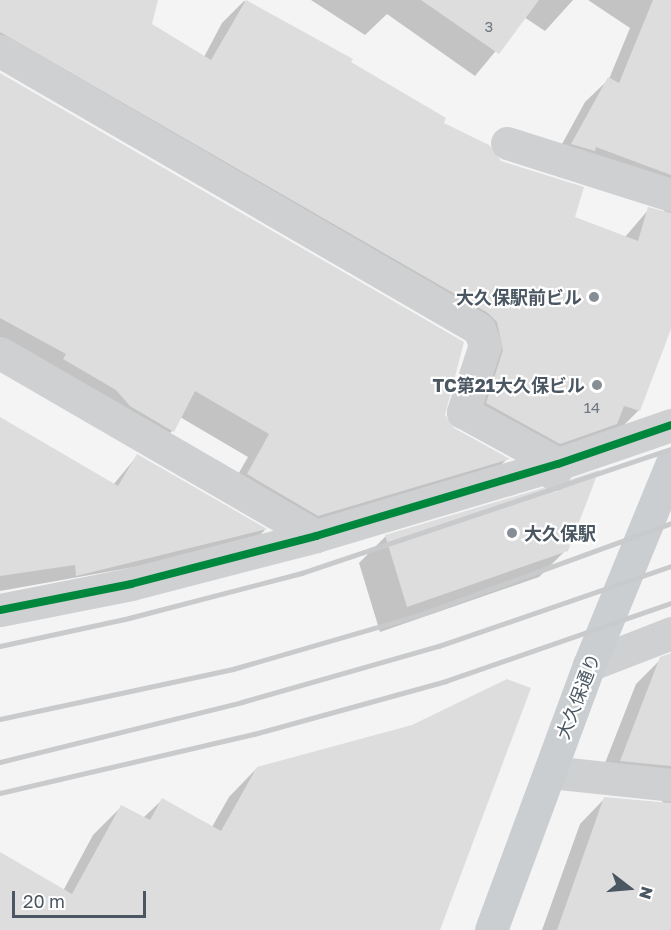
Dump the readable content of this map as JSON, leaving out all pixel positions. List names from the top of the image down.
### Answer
{
  "streets": {
    "main road": ["大久保通り"]
  },
  "places": ["大久保駅前ビル", "TC第21大久保ビル", "大久保駅"],
  "house_numbers": ["3", "14"],
  "scale_bar": "20 m",
  "north": "right"
}
